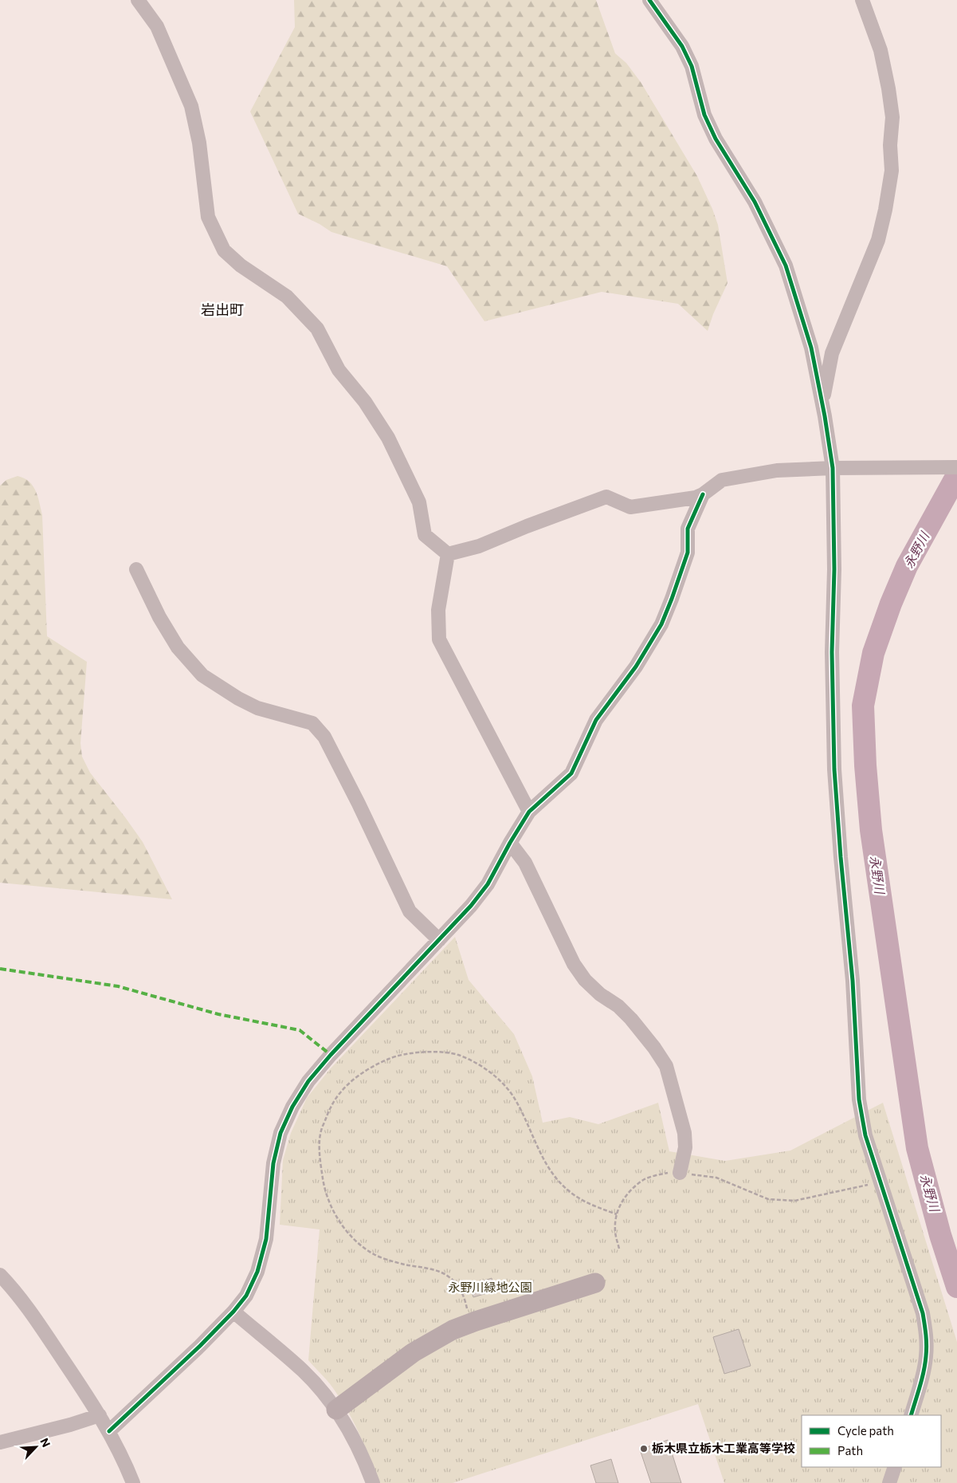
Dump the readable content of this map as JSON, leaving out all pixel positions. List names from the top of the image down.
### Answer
{
  "districts": ["岩出町"],
  "water": ["永野川"],
  "parks": ["永野川緑地公園"],
  "places": ["栃木県立栃木工業高等学校"],
  "legend": ["Cycle path", "Path"],
  "north": "top right"
}
